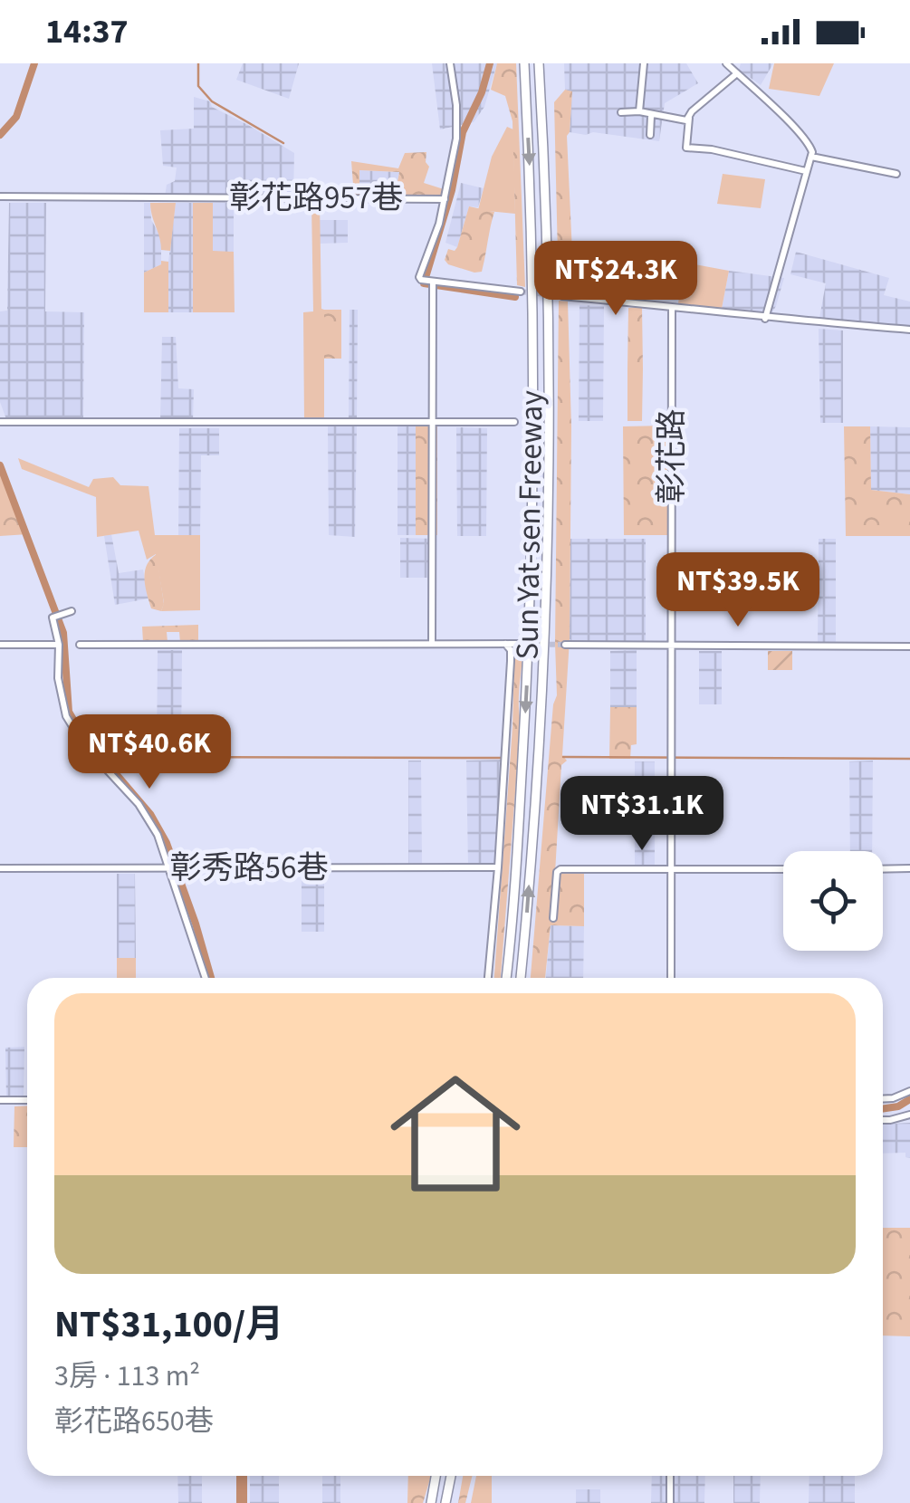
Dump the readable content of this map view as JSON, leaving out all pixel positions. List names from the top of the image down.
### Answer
{
  "streets": {
    "highway": ["Sun Yat-sen Freeway"],
    "street": ["彰花路957巷", "彰花路", "彰秀路56巷"]
  },
  "page": {
    "status": "14:37",
    "price": [
      "NT$24.3K",
      "NT$39.5K",
      "NT$40.6K",
      "NT$31.1K"
    ],
    "list": [
      {
        "name": "NT$31,100/月",
        "note": "3房 · 113 m² · 彰花路650巷"
      }
    ]
  }
}
